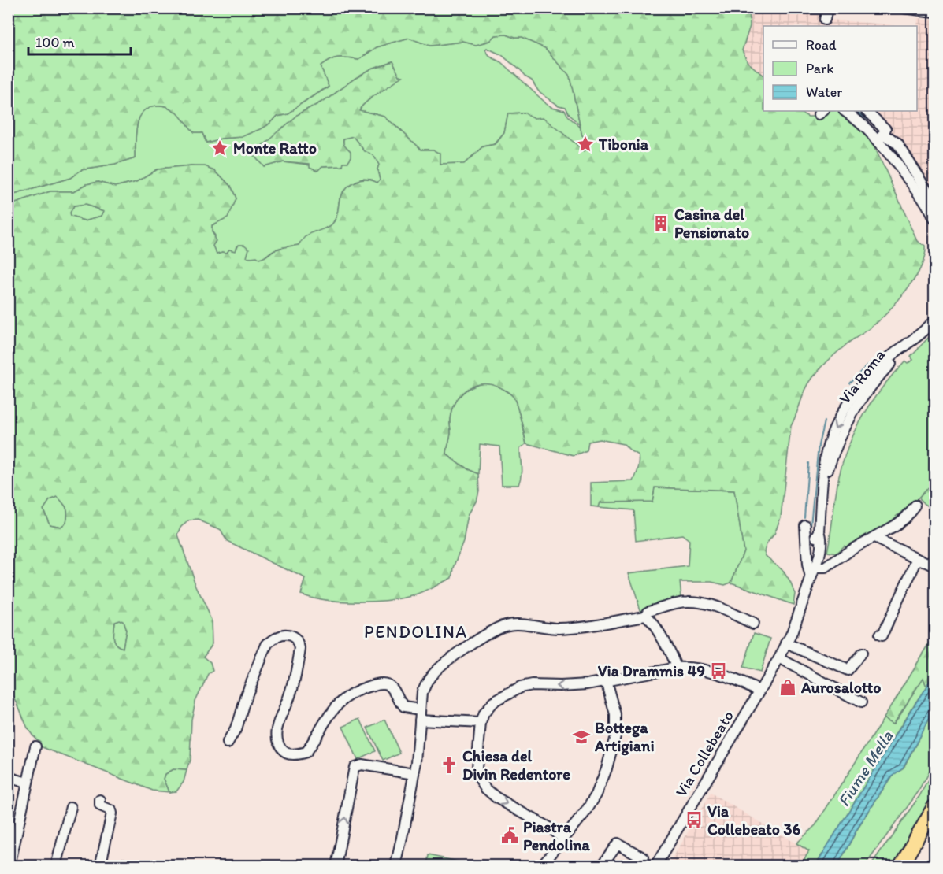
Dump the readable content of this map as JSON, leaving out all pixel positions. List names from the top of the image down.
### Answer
{
  "streets": {
    "street": ["Via Roma", "Via Collebeato"]
  },
  "crossings": [
    ["Via Roma", "Via Collebeato"]
  ],
  "districts": ["PENDOLINA"],
  "water": ["Fiume Mella"],
  "places": {
    "place": ["Tibonia", "Monte Ratto"],
    "building": ["Casina del Pensionato"],
    "bus stop": ["Via Drammis 49", "Via Collebeato 36"],
    "shop": ["Aurosalotto"],
    "school or university": ["Bottega Artigiani"],
    "church": ["Chiesa del Divin Redentore"],
    "public building": ["Piastra Pendolina"]
  },
  "legend": ["Road", "Park", "Water"],
  "scale_bar": "100 m"
}
